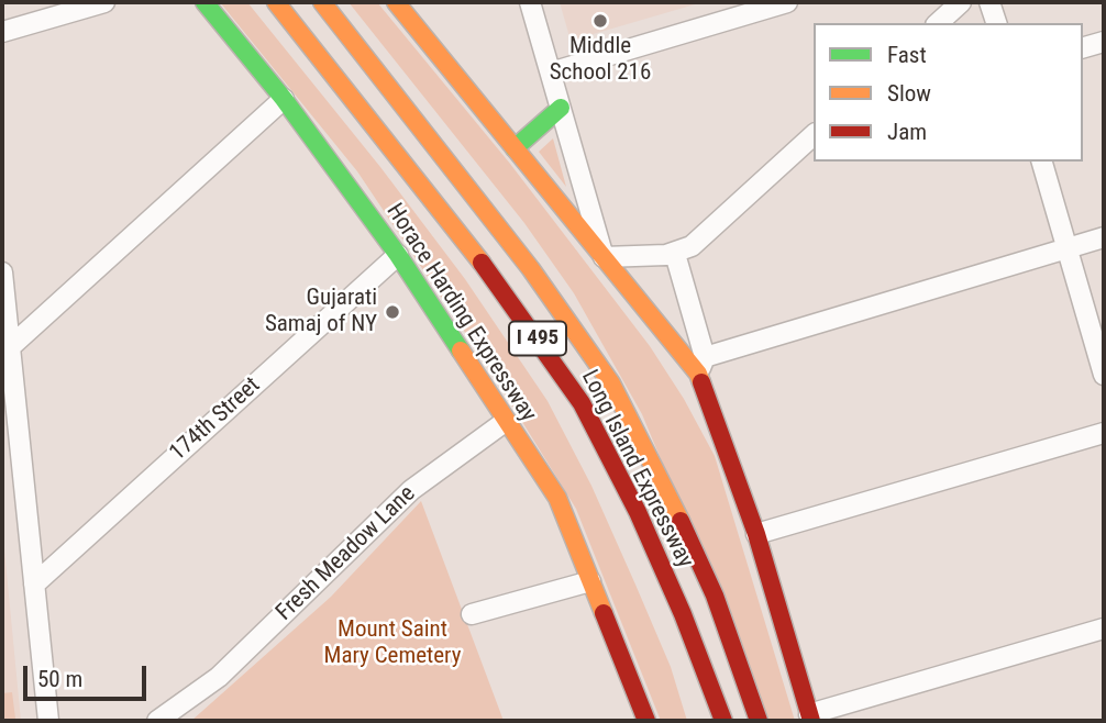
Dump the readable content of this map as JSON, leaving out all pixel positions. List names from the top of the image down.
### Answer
{
  "streets": {
    "main road": ["Horace Harding Expressway", "I 495", "Long Island Expressway"],
    "street": ["174th Street", "Fresh Meadow Lane"]
  },
  "crossings": [
    ["Horace Harding Expressway", "174th Street"],
    ["Horace Harding Expressway", "Fresh Meadow Lane"]
  ],
  "parks": ["Mount Saint Mary Cemetery"],
  "places": ["Middle School 216", "Gujarati Samaj of NY"],
  "legend": ["Fast", "Slow", "Jam"],
  "scale_bar": "50 m"
}
